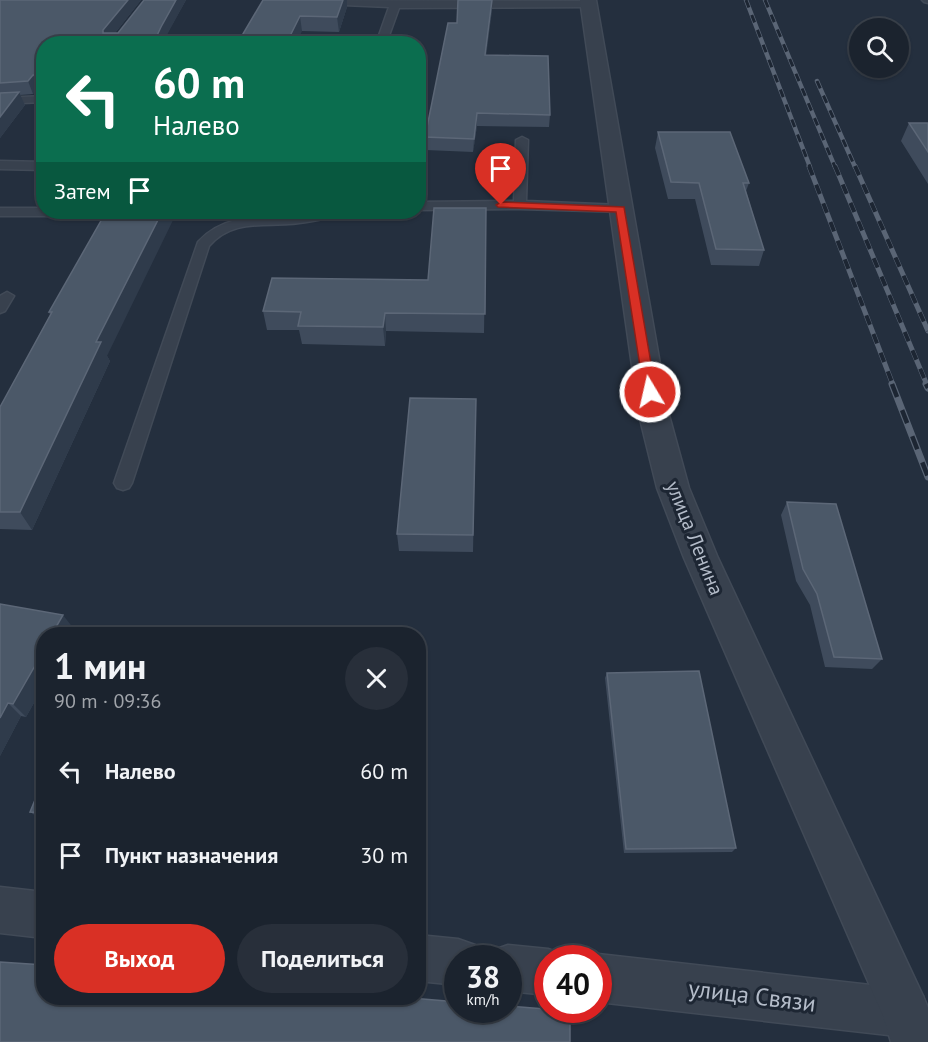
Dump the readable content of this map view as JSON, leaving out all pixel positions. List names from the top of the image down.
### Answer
{
  "streets": {
    "street": ["улица Ленина", "улица Связи"]
  },
  "crossings": [
    ["улица Ленина", "улица Связи"]
  ],
  "page": {
    "turn": ["60 m", "Налево"],
    "then": "Затем",
    "heading": ["1 мин", "90 m · 09:36"],
    "list": [
      {
        "name": "Налево",
        "value": "60 m"
      },
      {
        "name": "Пункт назначения",
        "value": "30 m"
      }
    ],
    "buttons": ["Выход", "Поделиться"],
    "speed": "38 km/h",
    "limit": "40"
  }
}
